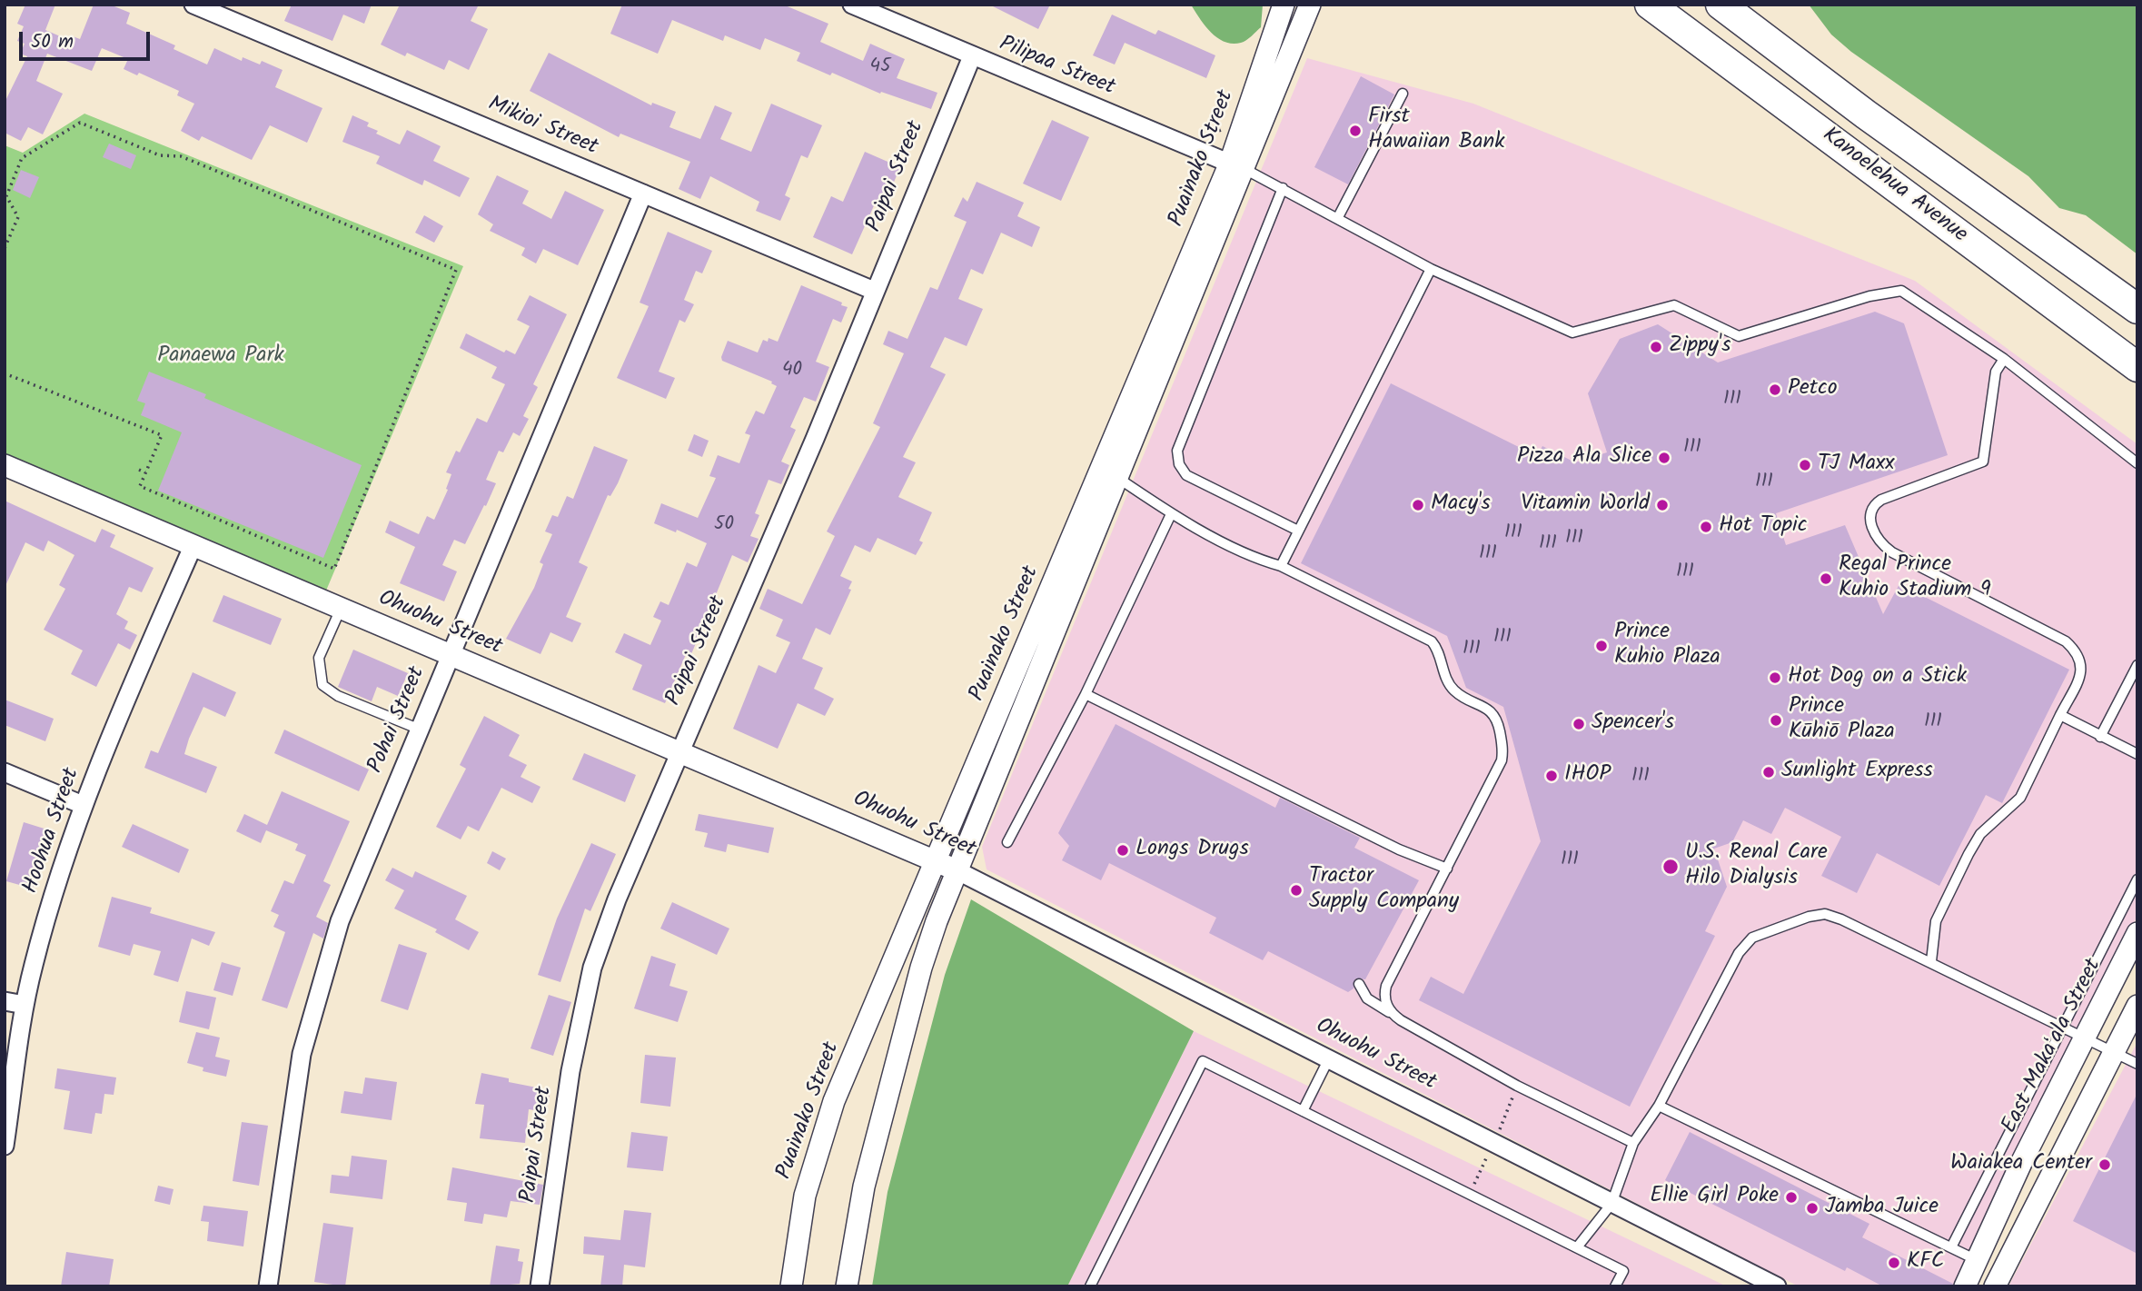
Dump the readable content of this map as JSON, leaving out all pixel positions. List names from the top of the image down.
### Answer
{
  "streets": {
    "highway": ["Kanoelehua Avenue"],
    "street": [
      "Pilipaa Street",
      "Mikioi Street",
      "Puainako Street",
      "Paipai Street",
      "Ohuohu Street",
      "Pohai Street",
      "Hoohua Street",
      "East Makaʻala Street"
    ]
  },
  "crossings": [
    ["Pilipaa Street", "Puainako Street"],
    ["Pilipaa Street", "Paipai Street"],
    ["Mikioi Street", "Paipai Street"],
    ["Mikioi Street", "Pohai Street"],
    ["Puainako Street", "Ohuohu Street"],
    ["Paipai Street", "Ohuohu Street"],
    ["Ohuohu Street", "Pohai Street"],
    ["Ohuohu Street", "Hoohua Street"]
  ],
  "parks": ["Panaewa Park"],
  "places": [
    "First Hawaiian Bank",
    "Zippy's",
    "Petco",
    "Pizza Ala Slice",
    "TJ Maxx",
    "Macy's",
    "Vitamin World",
    "Hot Topic",
    "Regal Prince Kuhio Stadium 9",
    "Prince Kuhio Plaza",
    "Hot Dog on a Stick",
    "Prince Kūhiō Plaza",
    "Spencer's",
    "Sunlight Express",
    "IHOP",
    "Longs Drugs",
    "U.S. Renal Care Hilo Dialysis",
    "Tractor Supply Company",
    "Waiakea Center",
    "Ellie Girl Poke",
    "Jamba Juice",
    "KFC"
  ],
  "house_numbers": [
    "45",
    "40",
    "111",
    "111",
    "111",
    "50",
    "111",
    "111",
    "111",
    "111",
    "111",
    "111",
    "111",
    "111",
    "111",
    "111"
  ],
  "scale_bar": "50 m"
}
